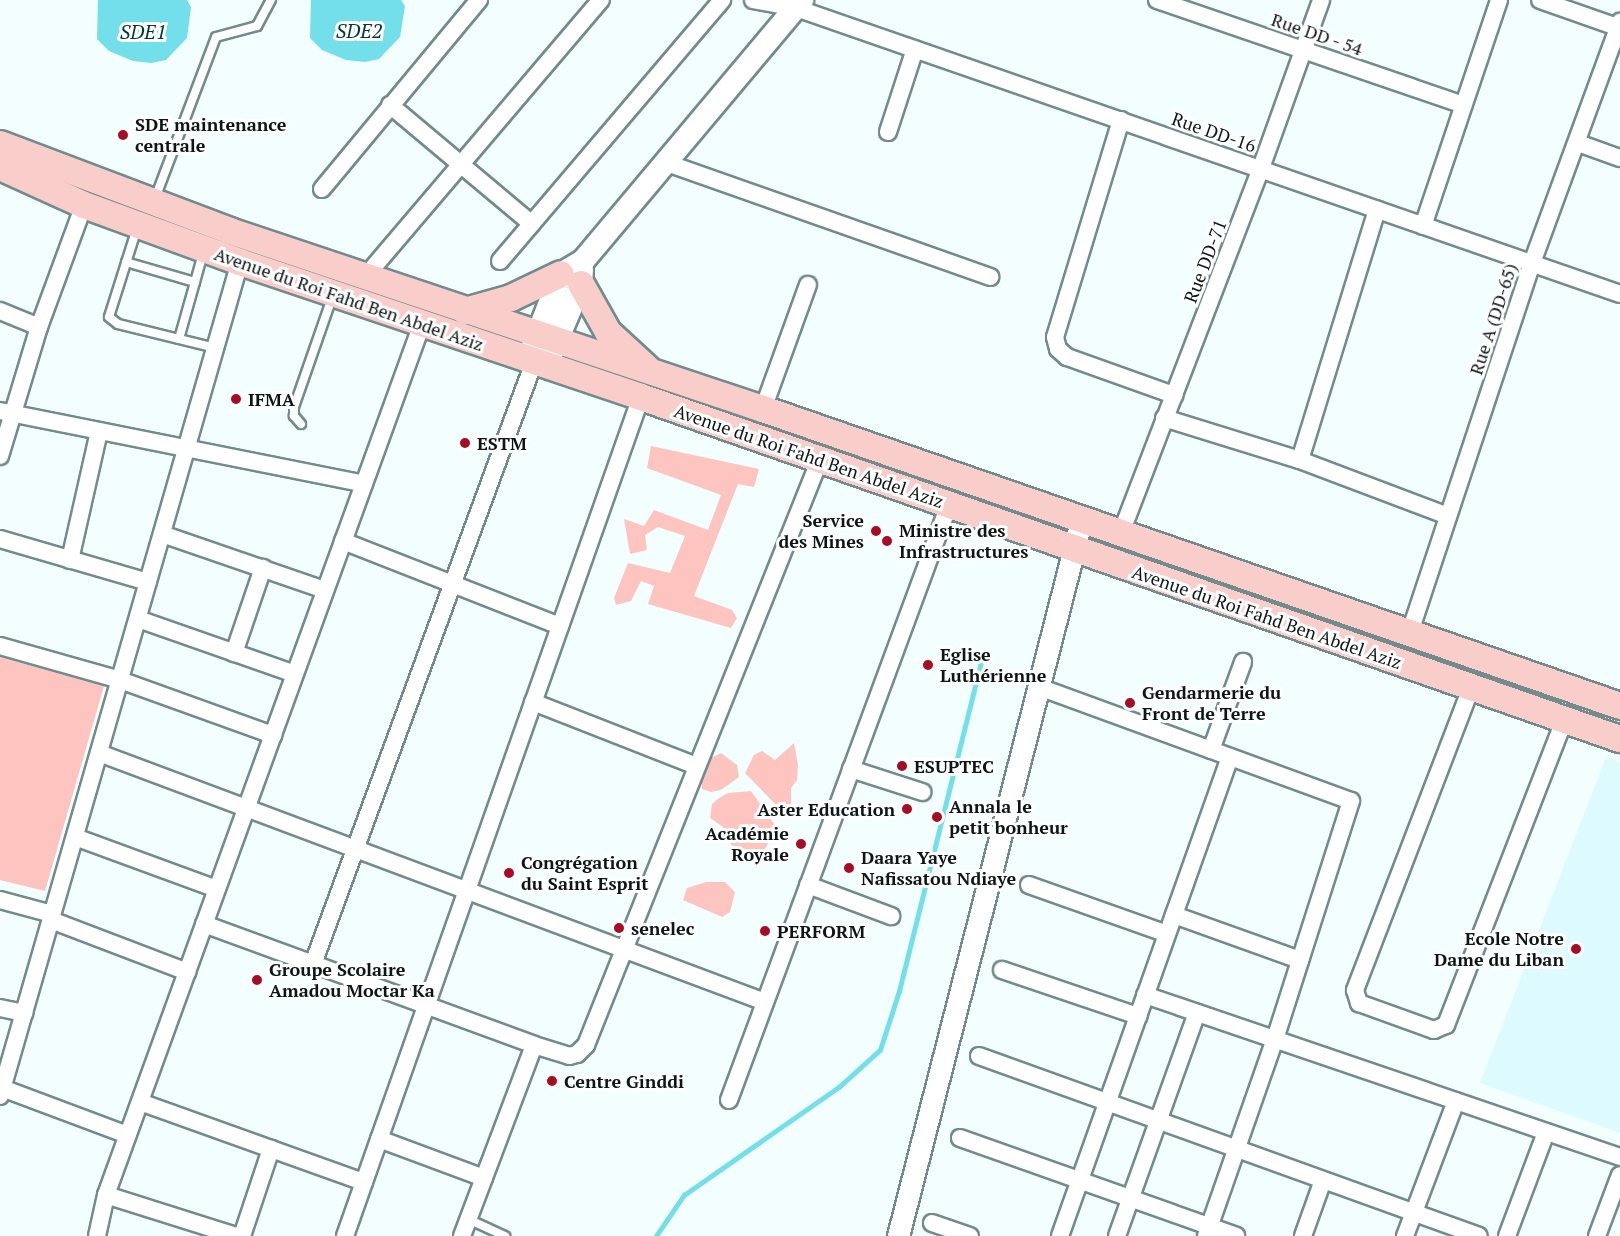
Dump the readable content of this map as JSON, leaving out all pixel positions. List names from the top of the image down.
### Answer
{
  "streets": {
    "main road": ["Avenue du Roi Fahd Ben Abdel Aziz"],
    "street": [
      "Rue DD - 54",
      "Rue DD-16",
      "Rue DD-71",
      "Rue A (DD-65)"
    ]
  },
  "crossings": [
    ["Rue DD - 54", "Rue DD-71"],
    ["Rue DD-16", "Rue DD-71"],
    ["Rue DD-16", "Rue A (DD-65)"],
    ["Rue DD-71", "Avenue du Roi Fahd Ben Abdel Aziz"],
    ["Avenue du Roi Fahd Ben Abdel Aziz", "Rue A (DD-65)"]
  ],
  "water": ["SDE2", "SDE1"],
  "places": [
    "SDE maintenance centrale",
    "IFMA",
    "ESTM",
    "Service des Mines",
    "Ministre des Infrastructures",
    "Eglise Luthérienne",
    "Gendarmerie du Front de Terre",
    "ESUPTEC",
    "Aster Education",
    "Annala le petit bonheur",
    "Académie Royale",
    "Daara Yaye Nafissatou Ndiaye",
    "Congrégation du Saint Esprit",
    "senelec",
    "PERFORM",
    "Ecole Notre Dame du Liban",
    "Groupe Scolaire Amadou Moctar Ka",
    "Centre Ginddi"
  ]
}
